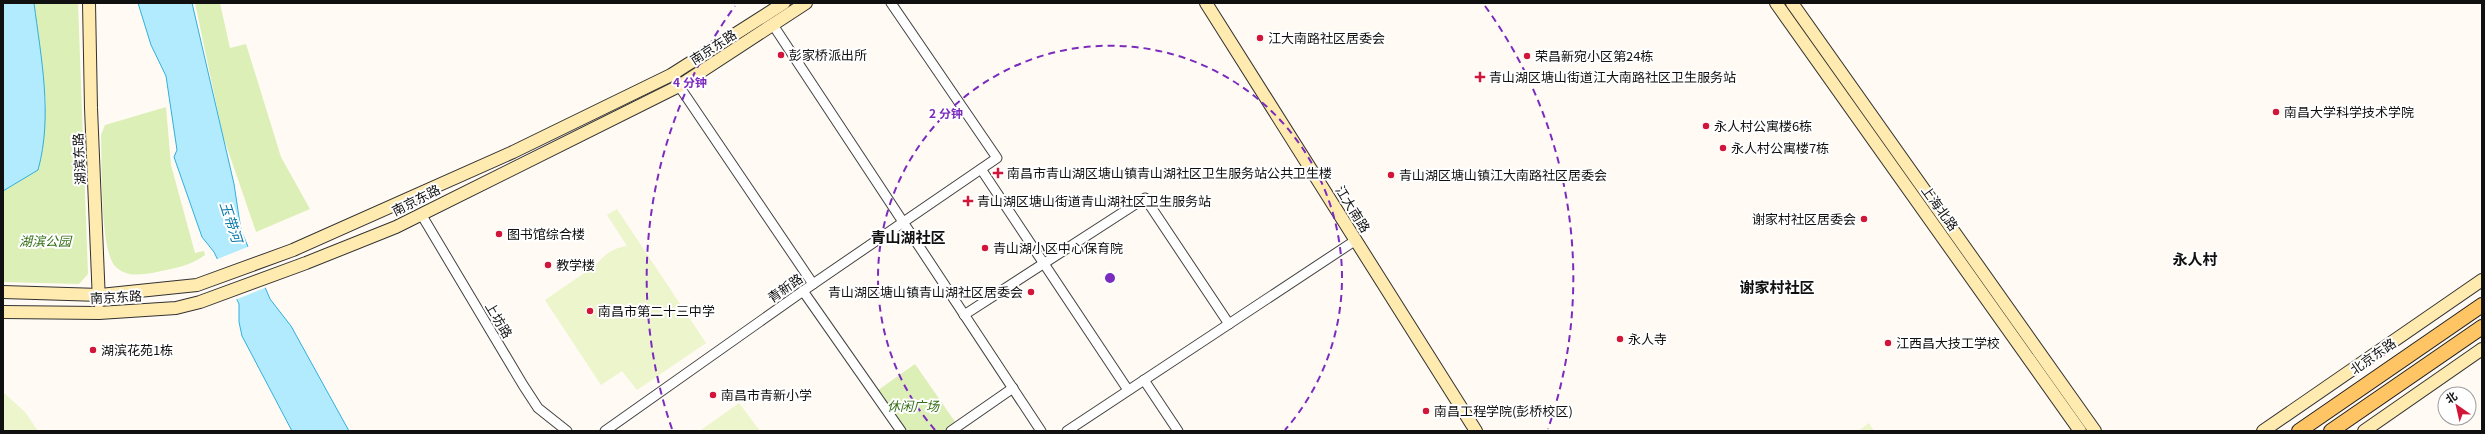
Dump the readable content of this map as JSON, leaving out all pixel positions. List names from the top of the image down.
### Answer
{
  "streets": {
    "main road": [
      "南京东路",
      "湖滨东路",
      "上海北路",
      "江大南路",
      "北京东路"
    ],
    "street": ["青新路", "上坊路"]
  },
  "crossings": [
    ["南京东路", "湖滨东路"],
    ["南京东路", "上坊路"]
  ],
  "districts": ["青山湖社区", "永人村", "谢家村社区"],
  "water": ["玉带河"],
  "parks": ["湖滨公园", "休闲广场"],
  "places": {
    "other": [
      "江大南路社区居委会",
      "彭家桥派出所",
      "荣昌新宛小区第24栋",
      "南昌大学科学技术学院",
      "永人村公寓楼6栋",
      "永人村公寓楼7栋",
      "青山湖区塘山镇江大南路社区居委会",
      "谢家村社区居委会",
      "图书馆综合楼",
      "青山湖小区中心保育院",
      "教学楼",
      "青山湖区塘山镇青山湖社区居委会",
      "南昌市第二十三中学",
      "永人寺",
      "江西昌大技工学校",
      "湖滨花苑1栋",
      "南昌市青新小学",
      "南昌工程学院(彭桥校区)"
    ],
    "health": ["青山湖区塘山街道江大南路社区卫生服务站", "南昌市青山湖区塘山镇青山湖社区卫生服务站公共卫生楼", "青山湖区塘山街道青山湖社区卫生服务站"]
  },
  "north": "top left",
  "rings": ["4 分钟", "2 分钟"]
}
